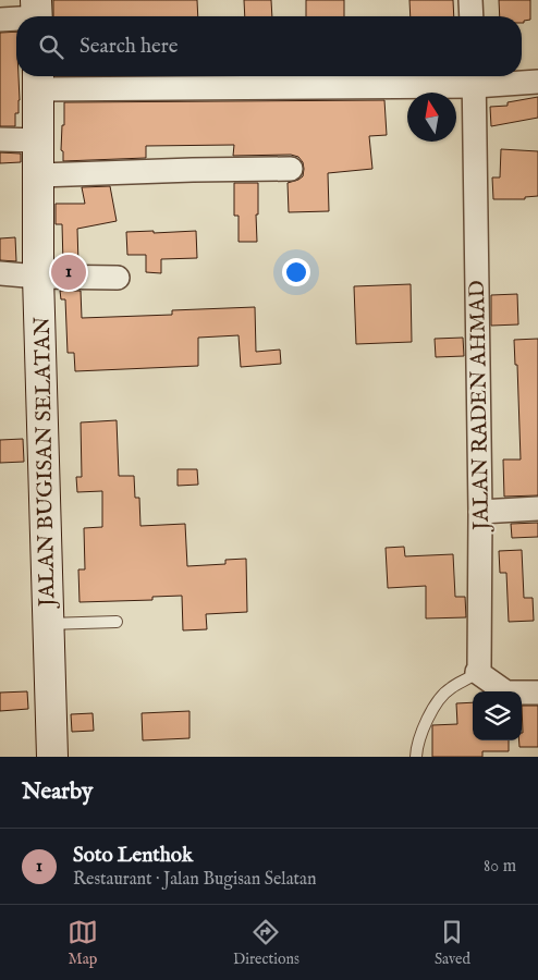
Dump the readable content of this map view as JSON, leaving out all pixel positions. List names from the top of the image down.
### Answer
{
  "streets": {
    "street": ["JALAN RADEN AHMAD", "JALAN BUGISAN SELATAN"]
  },
  "north": "top",
  "page": {
    "search": "Search here",
    "pins": "1",
    "heading": "Nearby",
    "list": [
      {
        "mark": "1",
        "name": "Soto Lenthok",
        "note": "Restaurant · Jalan Bugisan Selatan",
        "value": "80 m"
      }
    ],
    "nav": ["Map", "Directions", "Saved"]
  }
}
